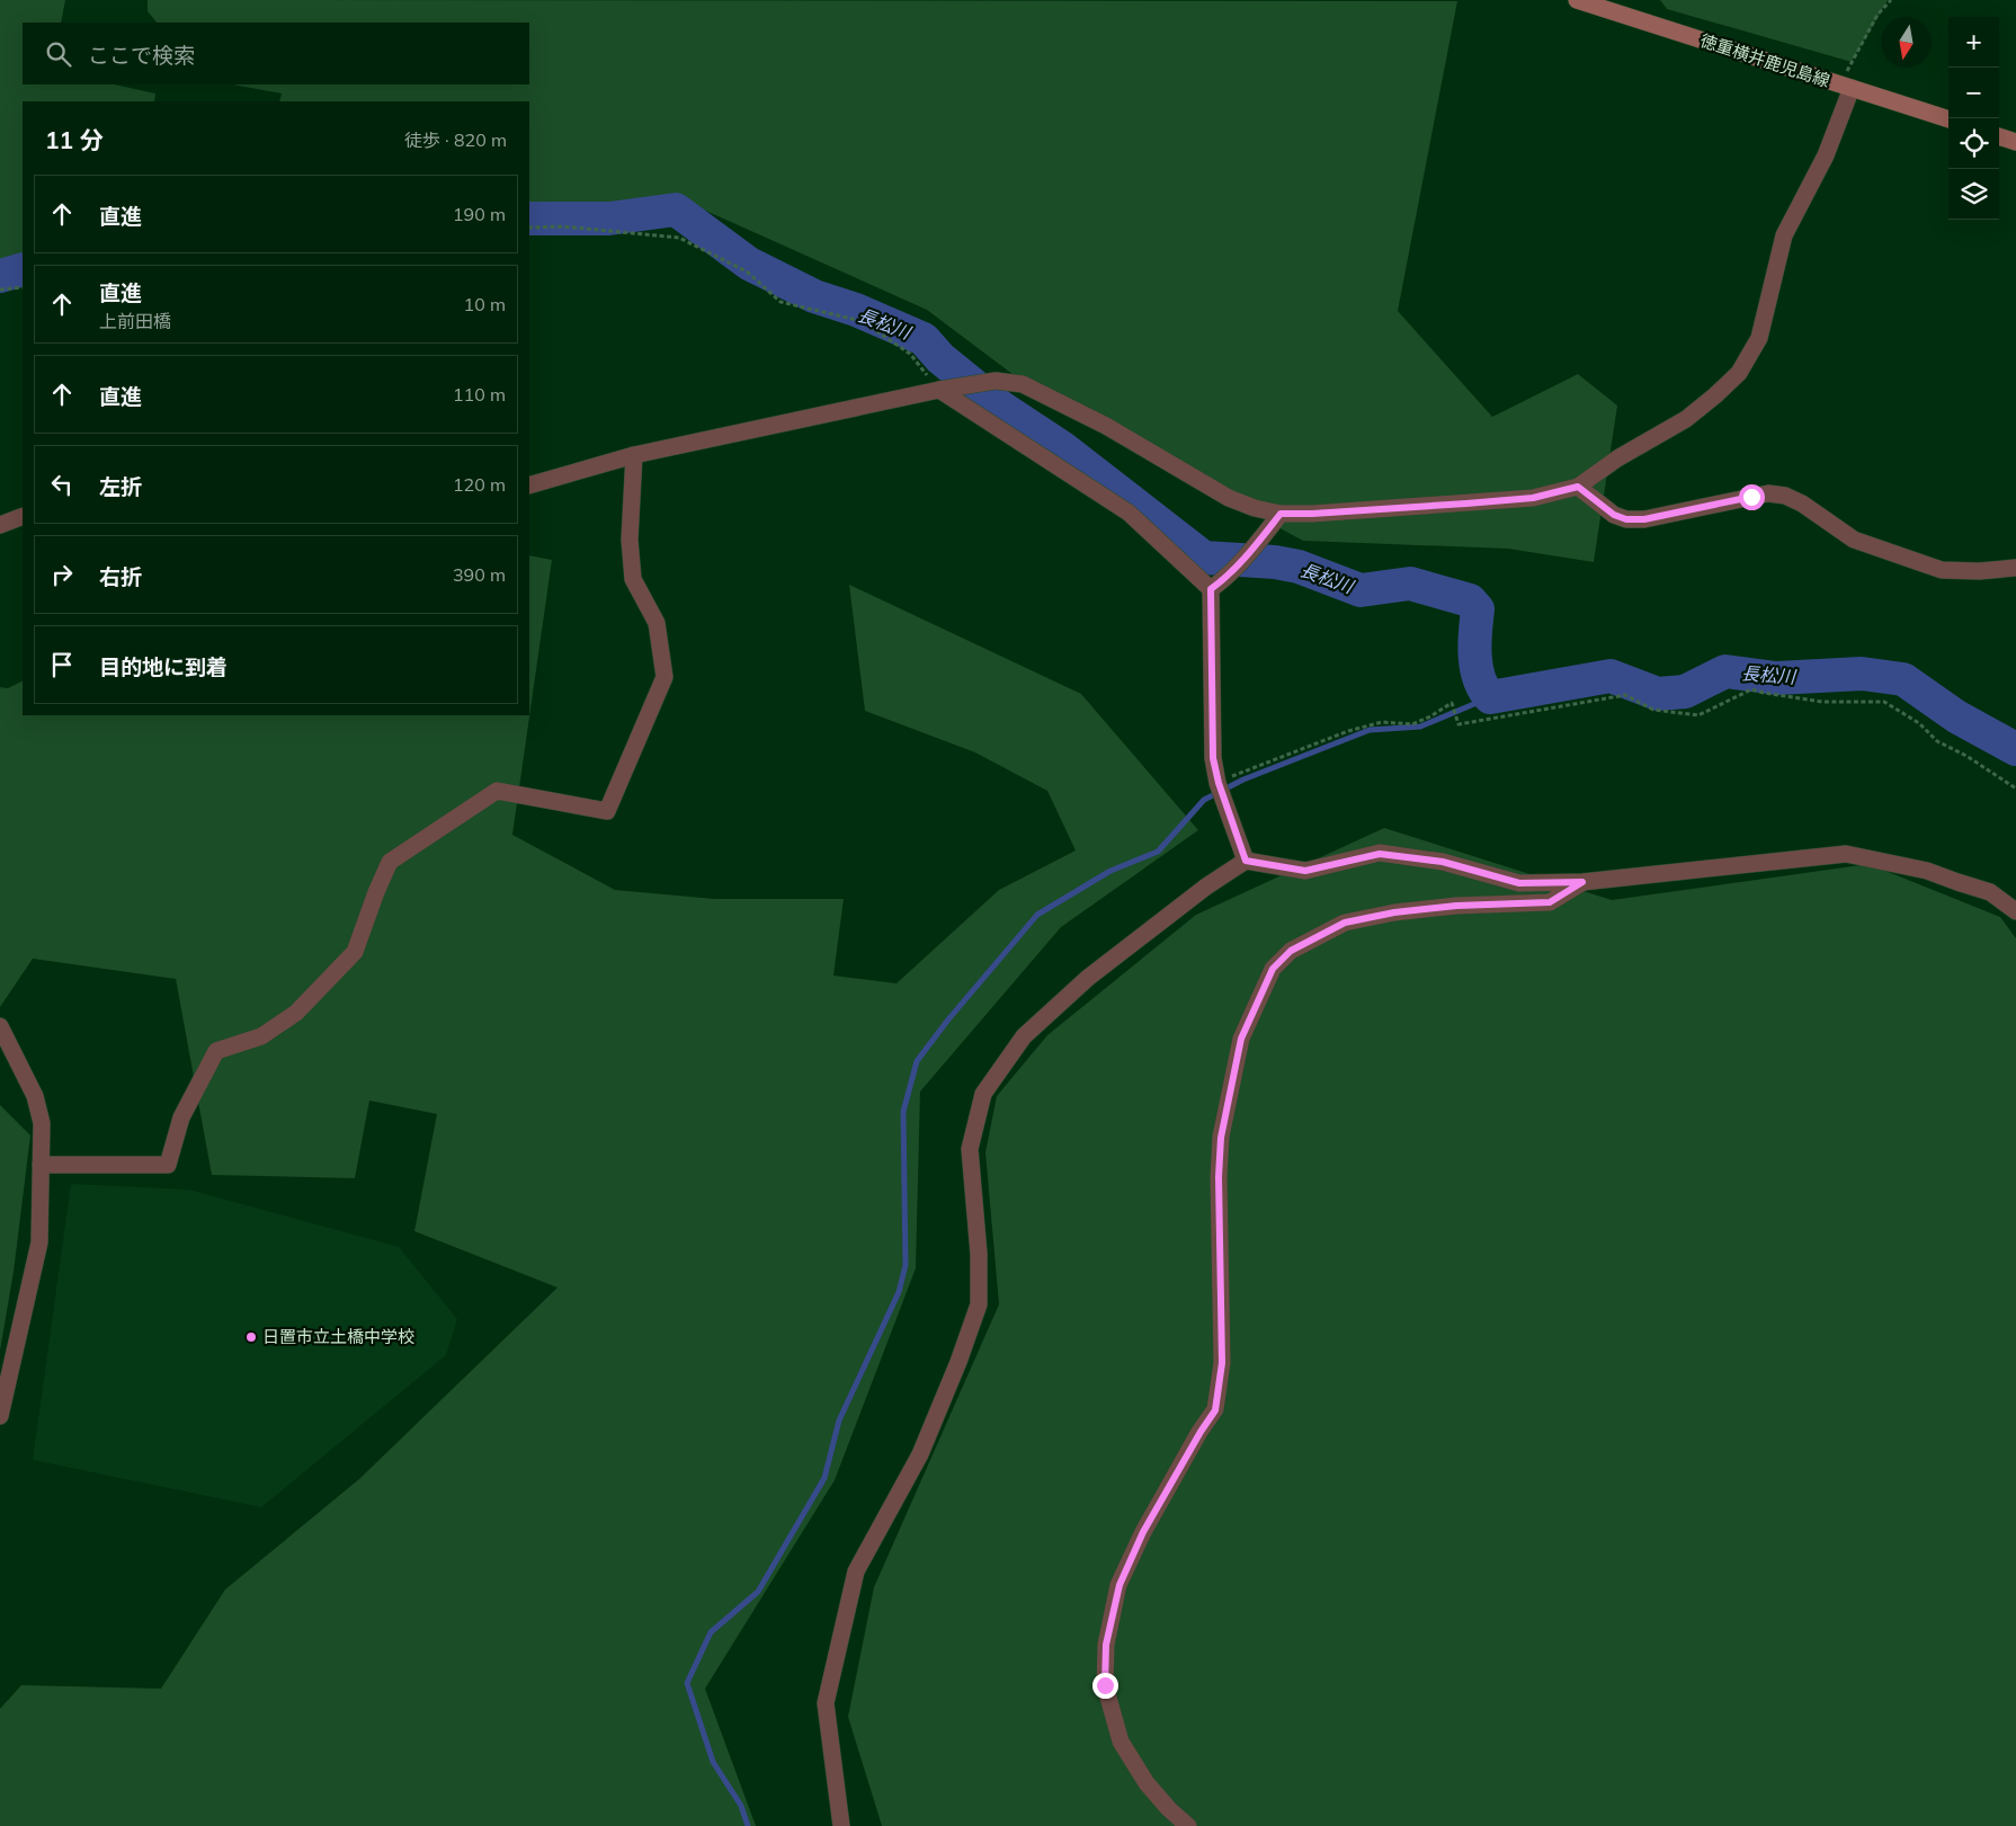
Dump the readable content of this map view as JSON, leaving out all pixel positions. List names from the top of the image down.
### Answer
{
  "streets": {
    "main road": ["徳重横井鹿児島線"]
  },
  "water": ["長松川"],
  "places": ["日置市立土橋中学校"],
  "north": "bottom",
  "page": {
    "map_buttons": ["+", "−"],
    "search": "ここで検索",
    "heading": ["11 分", "徒歩 · 820 m"],
    "list": [
      ["直進", "190 m"],
      ["直進", "上前田橋", "10 m"],
      ["直進", "110 m"],
      ["左折", "120 m"],
      ["右折", "390 m"],
      "目的地に到着"
    ]
  }
}
